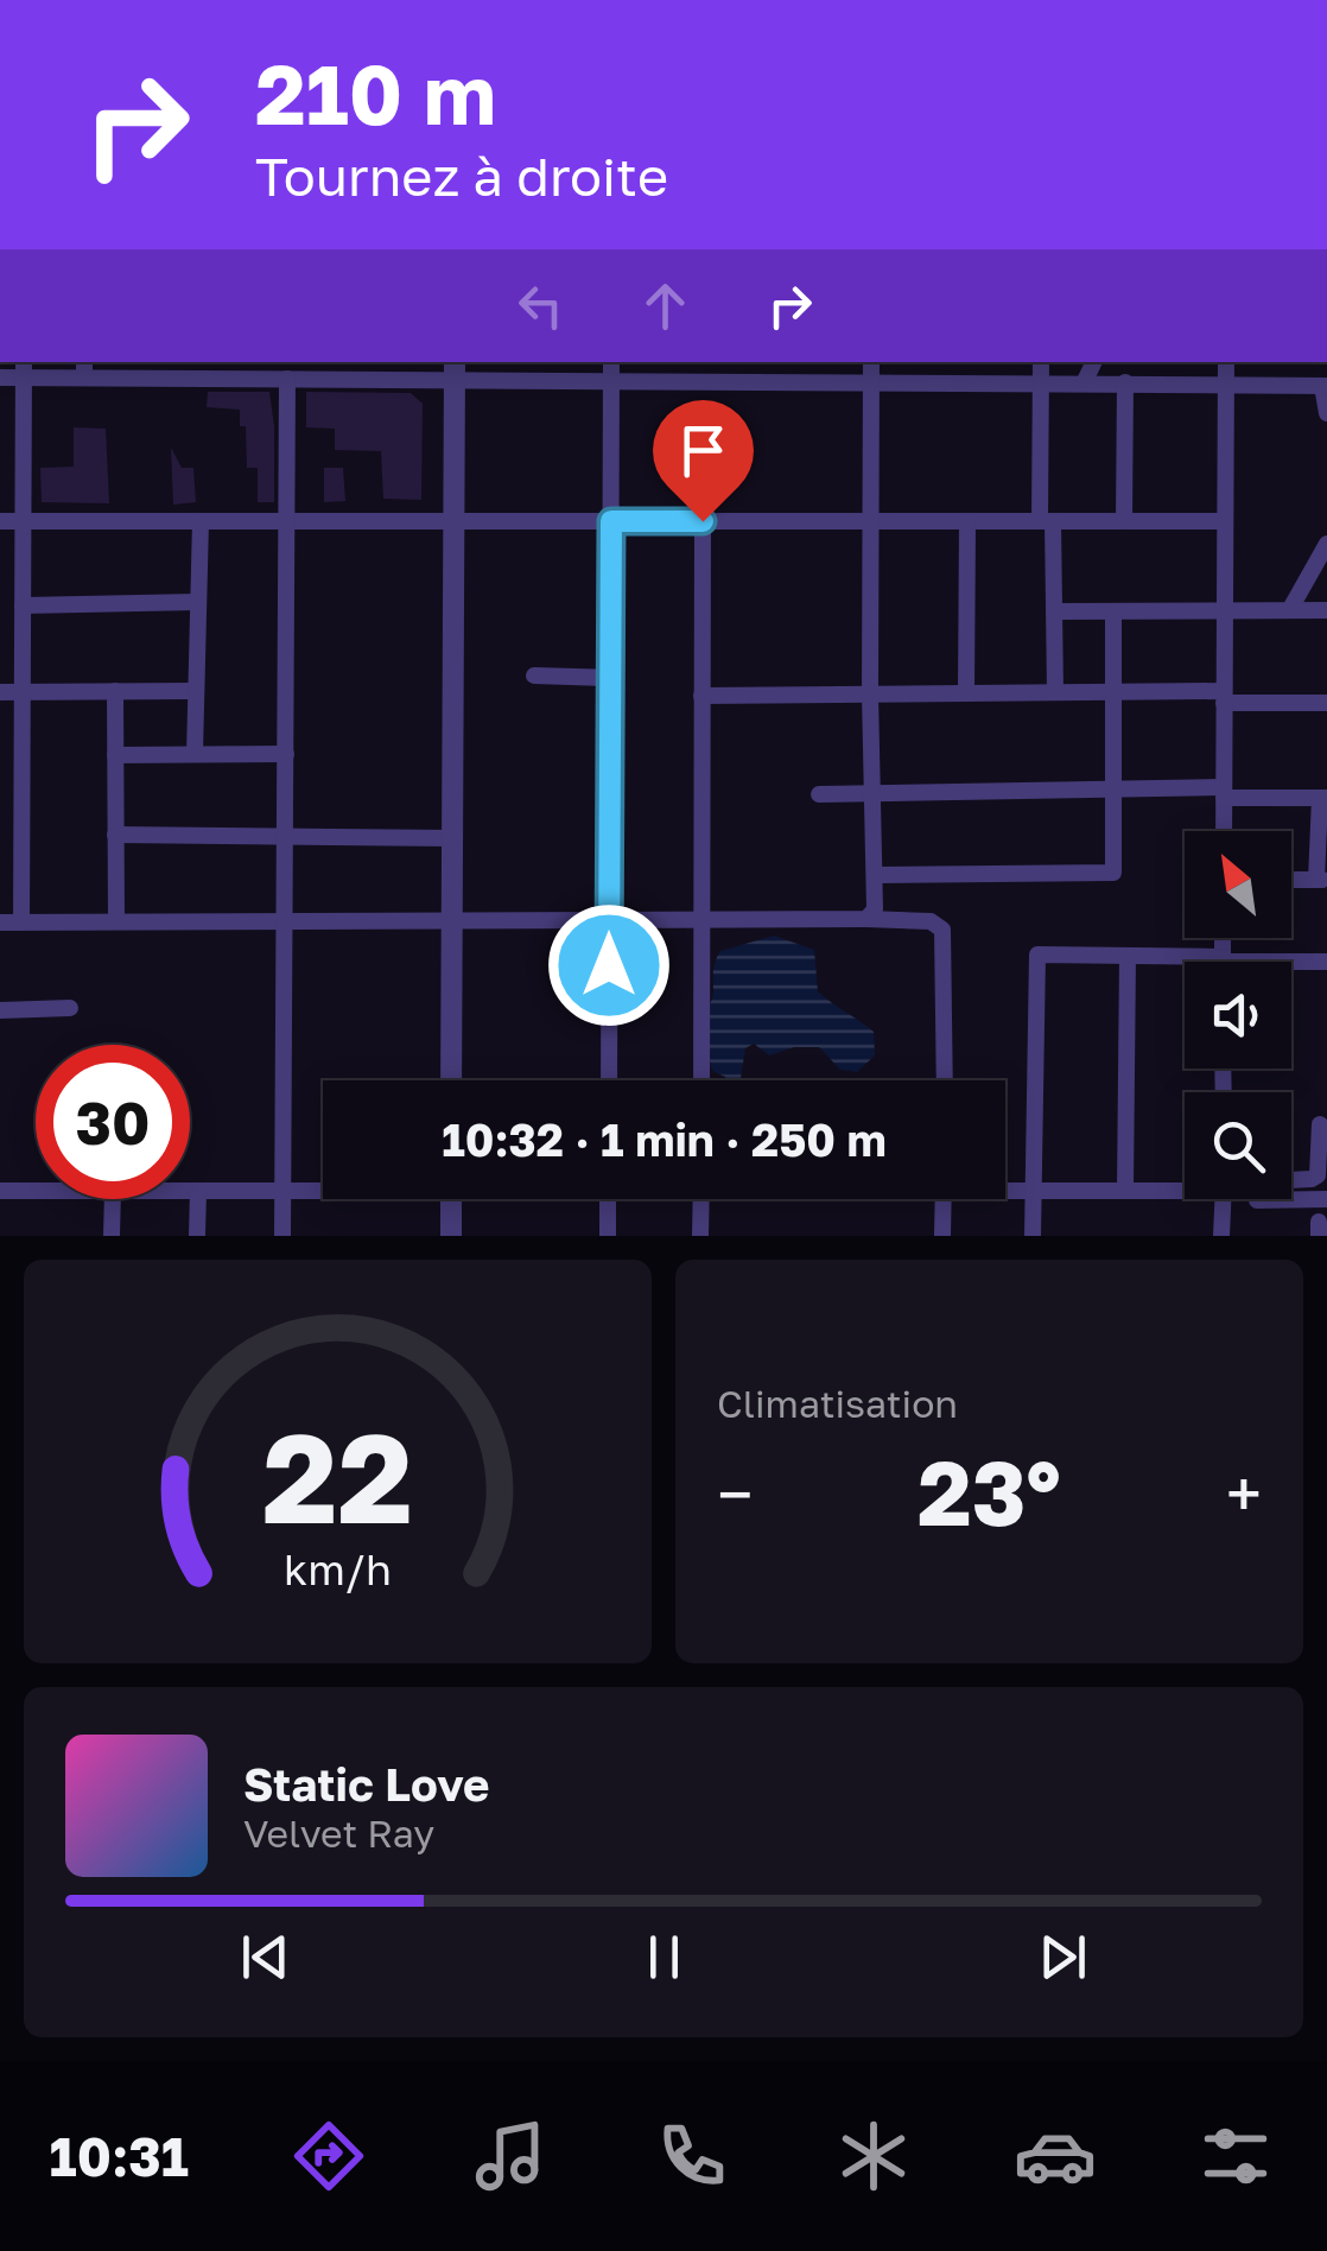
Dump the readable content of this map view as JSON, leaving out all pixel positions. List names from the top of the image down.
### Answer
{
  "north": "top left",
  "page": {
    "turn": ["210 m", "Tournez à droite"],
    "limit": "30",
    "trip": "10:32 · 1 min · 250 m",
    "tile": "Climatisation",
    "heat": ["−", "23°", "+"],
    "song": ["Static Love", "Velvet Ray"],
    "tabs": "10:31",
    "gauge": ["22", "km/h"]
  }
}
